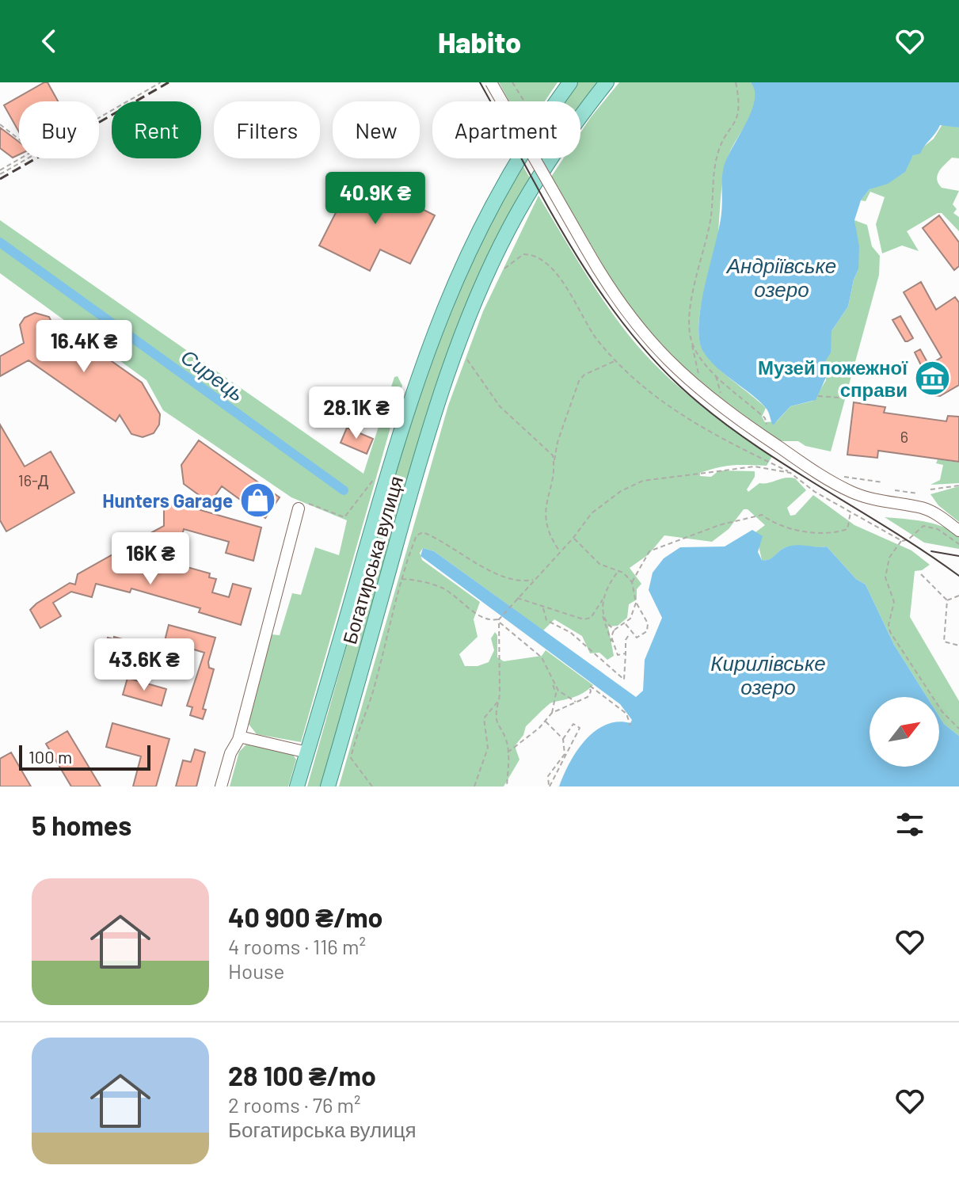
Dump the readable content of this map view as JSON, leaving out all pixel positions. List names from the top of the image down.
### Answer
{
  "streets": {
    "main road": ["Богатирська вулиця"]
  },
  "water": ["Андріївське озеро", "Сирець", "Кирилівське озеро"],
  "places": {
    "museum": ["Музей пожежної справи"],
    "shop": ["Hunters Garage"]
  },
  "house_numbers": ["6", "16-Д"],
  "scale_bar": "100 m",
  "north": "top right",
  "page": {
    "header": "Habito",
    "chip": [
      "Buy",
      "Rent",
      "Filters",
      "New",
      "Apartment"
    ],
    "price": [
      "40.9K ₴",
      "16.4K ₴",
      "28.1K ₴",
      "16K ₴",
      "43.6K ₴"
    ],
    "scale": "100 m",
    "heading": "5 homes",
    "list": [
      {
        "name": "40 900 ₴/mo",
        "note": "4 rooms · 116 m² · House"
      },
      {
        "name": "28 100 ₴/mo",
        "note": "2 rooms · 76 m² · Богатирська вулиця"
      }
    ]
  }
}
